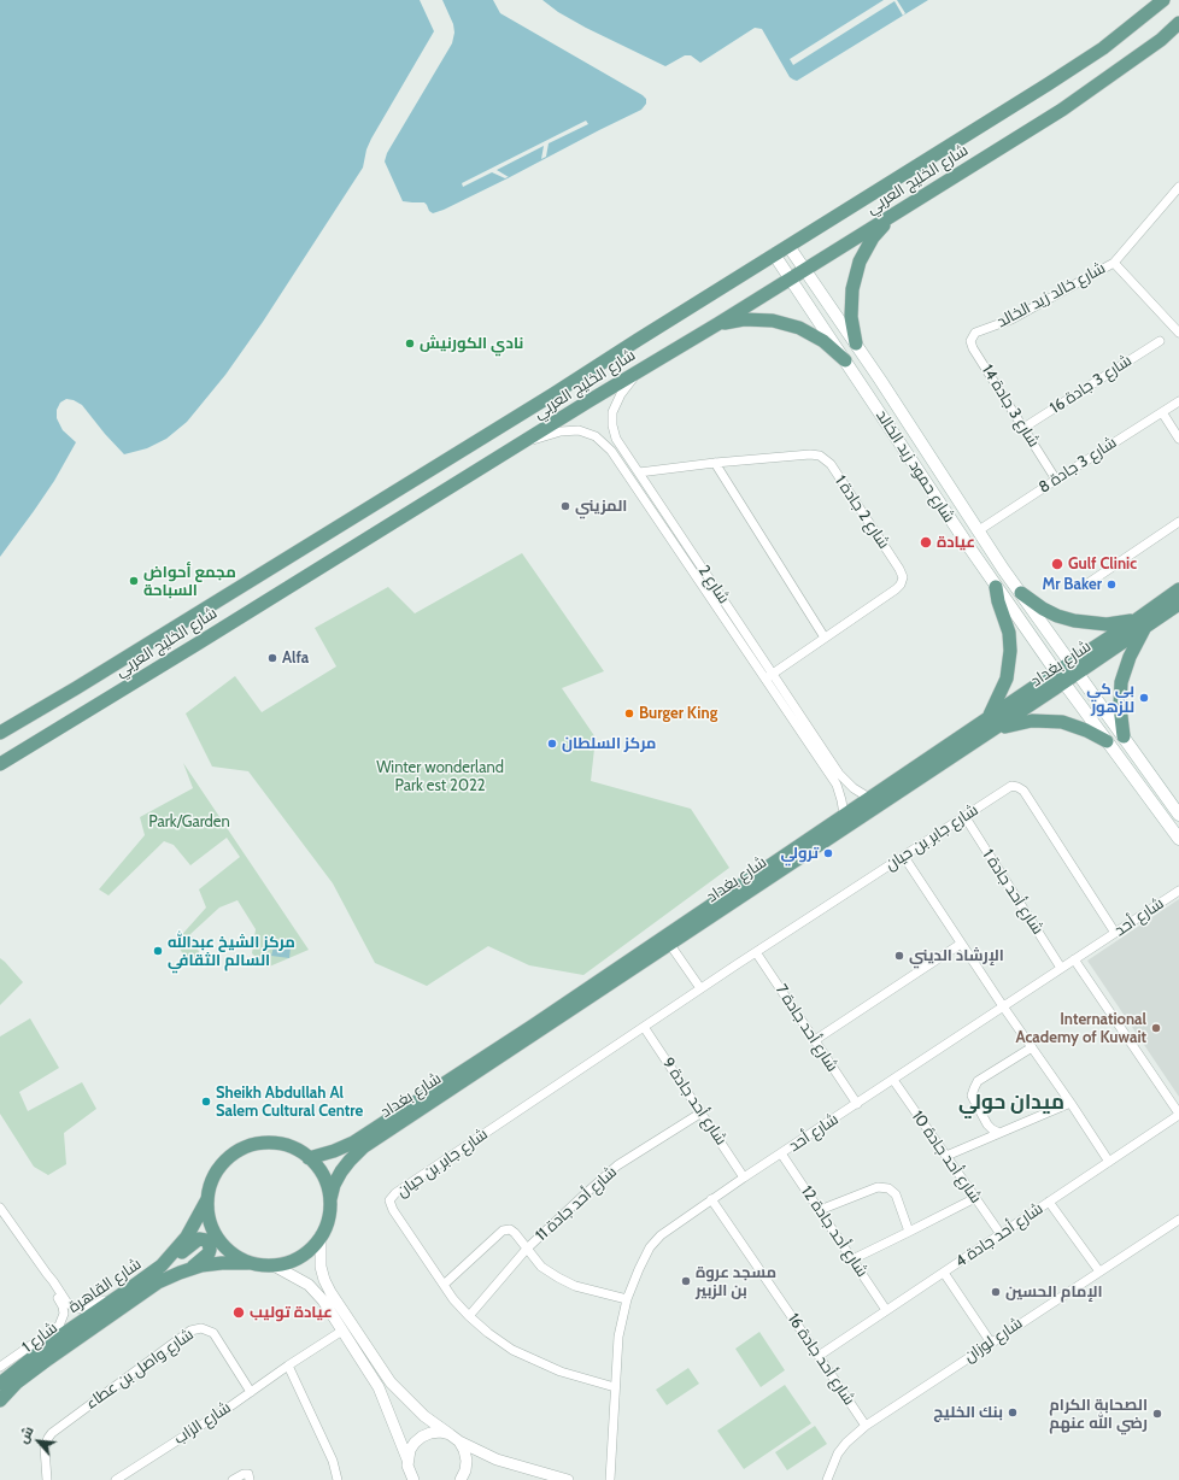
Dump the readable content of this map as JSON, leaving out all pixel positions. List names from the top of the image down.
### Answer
{
  "streets": {
    "main road": [
      "شارع الخليج العربي",
      "شارع حمود زيد الخالد",
      "شارع بغداد",
      "شارع القاهرة"
    ],
    "street": [
      "شارع خالد زيد الخالد",
      "شارع 3 جادة 16",
      "شارع 3 جادة 14",
      "شارع 3 جادة 8",
      "شارع 2 جادة 1",
      "شارع 2",
      "شارع جابر بن حيان",
      "شارع أحد جادة 1",
      "شارع أحد",
      "شارع أحد جادة 7",
      "شارع أحد جادة 9",
      "شارع أحد جادة 10",
      "شارع أحد جادة 11",
      "شارع أحد جادة 12",
      "شارع أحد جادة 4",
      "شارع 1",
      "شارع لوزان",
      "شارع أحد جادة 16",
      "شارع واصل بن عطاء",
      "شارع الزاب"
    ]
  },
  "crossings": [
    ["شارع الخليج العربي", "شارع حمود زيد الخالد"],
    ["شارع الخليج العربي", "شارع 2"],
    ["شارع خالد زيد الخالد", "شارع 3 جادة 14"],
    ["شارع 3 جادة 16", "شارع 3 جادة 14"],
    ["شارع 3 جادة 14", "شارع 3 جادة 8"],
    ["شارع 3 جادة 8", "شارع حمود زيد الخالد"],
    ["شارع حمود زيد الخالد", "شارع بغداد"],
    ["شارع 2 جادة 1", "شارع 2"],
    ["شارع 2", "شارع بغداد"],
    ["شارع بغداد", "شارع القاهرة"],
    ["شارع جابر بن حيان", "شارع أحد جادة 1"],
    ["شارع جابر بن حيان", "شارع أحد"],
    ["شارع جابر بن حيان", "شارع أحد جادة 7"],
    ["شارع جابر بن حيان", "شارع أحد جادة 9"],
    ["شارع جابر بن حيان", "شارع أحد جادة 11"],
    ["شارع أحد جادة 1", "شارع أحد"],
    ["شارع أحد", "شارع أحد جادة 7"],
    ["شارع أحد", "شارع أحد جادة 9"],
    ["شارع أحد", "شارع أحد جادة 10"],
    ["شارع أحد", "شارع أحد جادة 12"],
    ["شارع أحد", "شارع أحد جادة 16"],
    ["شارع أحد جادة 9", "شارع أحد جادة 11"],
    ["شارع أحد جادة 10", "شارع أحد جادة 4"],
    ["شارع أحد جادة 12", "شارع أحد جادة 4"],
    ["شارع أحد جادة 4", "شارع أحد جادة 16"],
    ["شارع القاهرة", "شارع 1"],
    ["شارع لوزان", "شارع أحد جادة 16"],
    ["شارع واصل بن عطاء", "شارع الزاب"]
  ],
  "districts": ["ميدان حولي"],
  "parks": ["Winter wonderland Park est 2022", "Park/Garden"],
  "places": [
    "نادي الكورنيش",
    "المزيني",
    "عيادة",
    "Gulf Clinic",
    "مجمع أحواض السباحة",
    "Mr Baker",
    "Alfa",
    "بي كي للزهور",
    "Burger King",
    "مركز السلطان",
    "ترولي",
    "مركز الشيخ عبدالله السالم الثقافي",
    "الإرشاد الديني",
    "International Academy of Kuwait",
    "Sheikh Abdullah Al Salem Cultural Centre",
    "مسجد عروة بن الزبير",
    "الإمام الحسين",
    "عيادة توليب",
    "بنك الخليج",
    "الصحابة الكرام رضي الله عنهم"
  ],
  "north": "top left"
}
